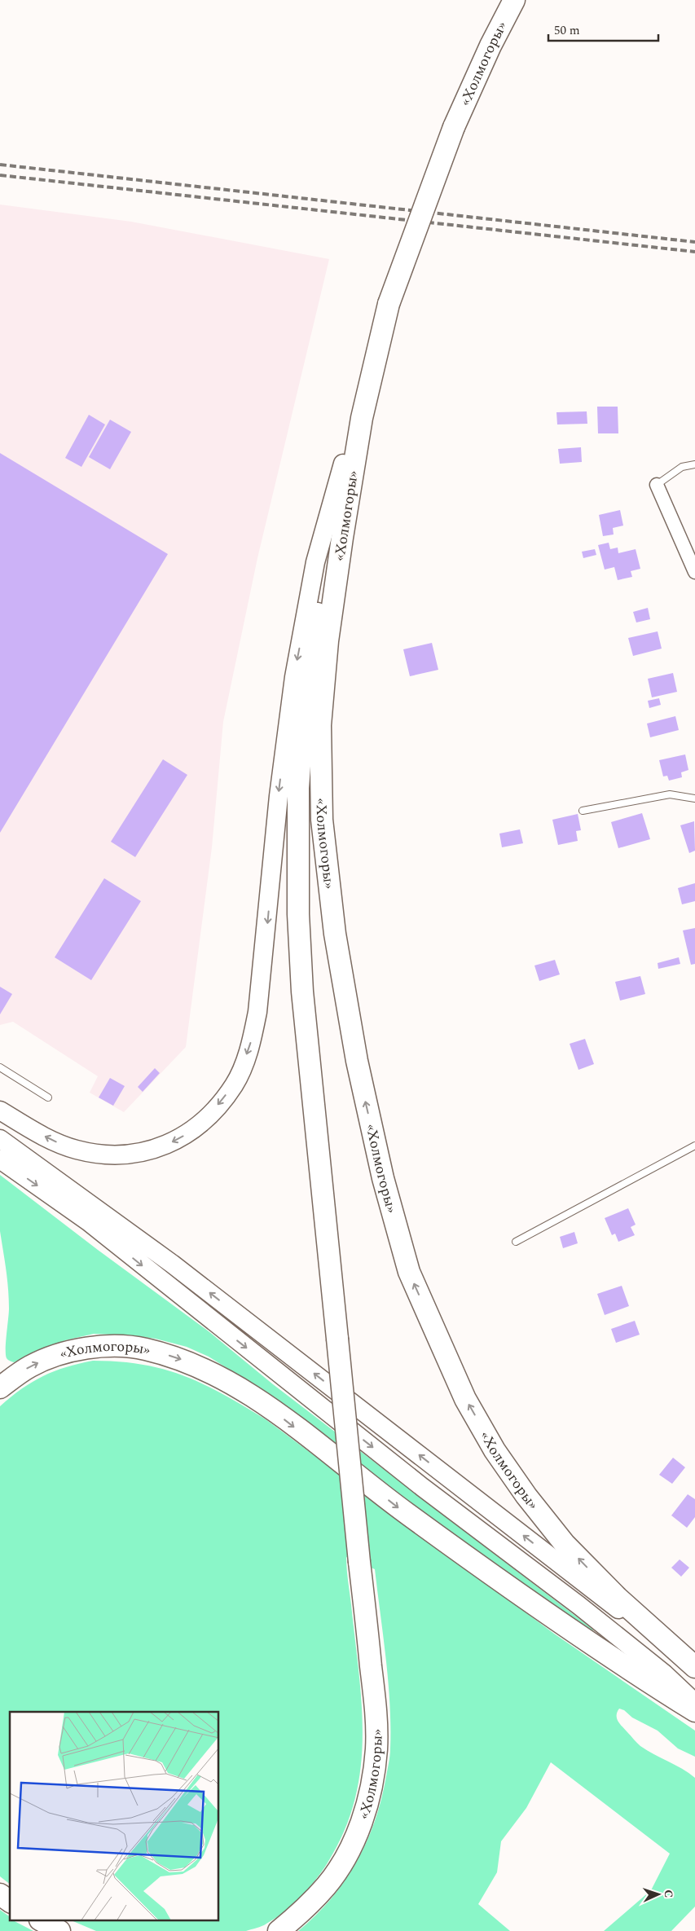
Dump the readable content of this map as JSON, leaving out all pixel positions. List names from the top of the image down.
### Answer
{
  "streets": {
    "highway": ["«Холмогоры»"]
  },
  "scale_bar": "50 m",
  "north": "right"
}
